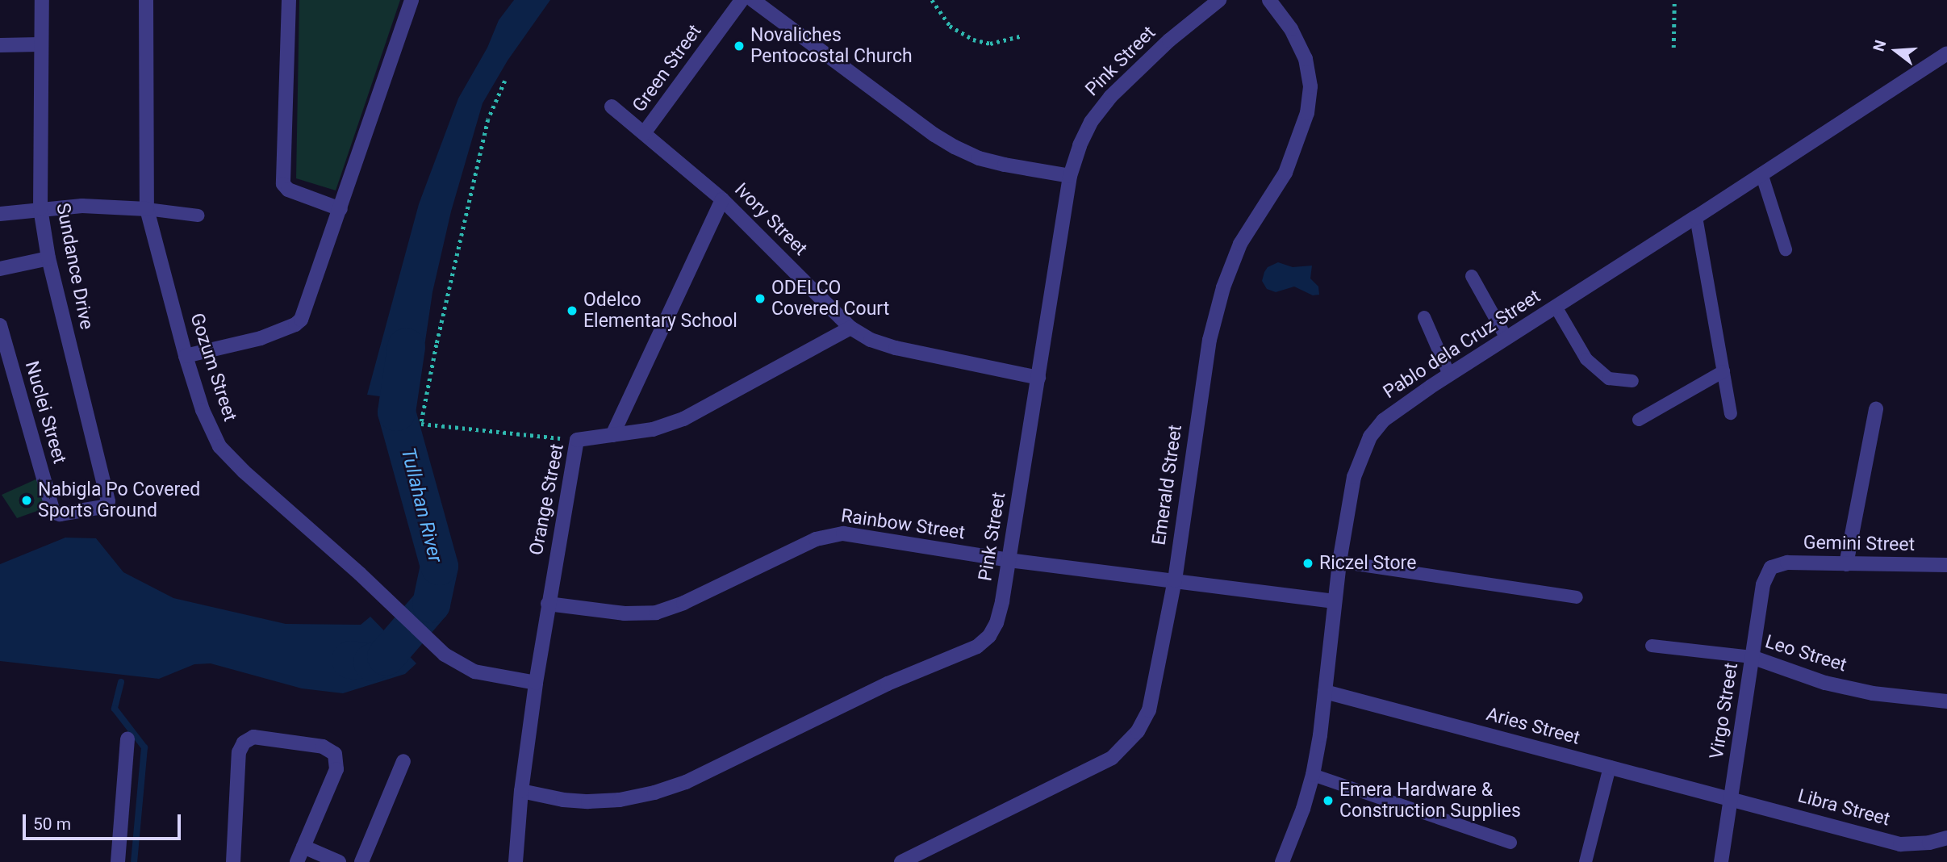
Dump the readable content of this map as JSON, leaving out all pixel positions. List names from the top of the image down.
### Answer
{
  "streets": {
    "street": [
      "Pink Street",
      "Green Street",
      "Ivory Street",
      "Sundance Drive",
      "Pablo dela Cruz Street",
      "Gozum Street",
      "Nuclei Street",
      "Emerald Street",
      "Orange Street",
      "Rainbow Street",
      "Gemini Street",
      "Leo Street",
      "Virgo Street",
      "Aries Street",
      "Libra Street"
    ]
  },
  "crossings": [
    ["Pink Street", "Ivory Street"],
    ["Pink Street", "Orange Street"],
    ["Pink Street", "Rainbow Street"],
    ["Green Street", "Ivory Street"],
    ["Ivory Street", "Orange Street"],
    ["Sundance Drive", "Nuclei Street"],
    ["Pablo dela Cruz Street", "Rainbow Street"],
    ["Pablo dela Cruz Street", "Aries Street"],
    ["Gozum Street", "Orange Street"],
    ["Emerald Street", "Rainbow Street"],
    ["Orange Street", "Rainbow Street"],
    ["Gemini Street", "Virgo Street"],
    ["Leo Street", "Virgo Street"],
    ["Virgo Street", "Aries Street"],
    ["Virgo Street", "Libra Street"],
    ["Aries Street", "Libra Street"]
  ],
  "water": ["Tullahan River"],
  "places": [
    "Novaliches Pentocostal Church",
    "ODELCO Covered Court",
    "Odelco Elementary School",
    "Nabigla Po Covered Sports Ground",
    "Riczel Store",
    "Emera Hardware & Construction Supplies"
  ],
  "scale_bar": "50 m",
  "north": "left"
}
